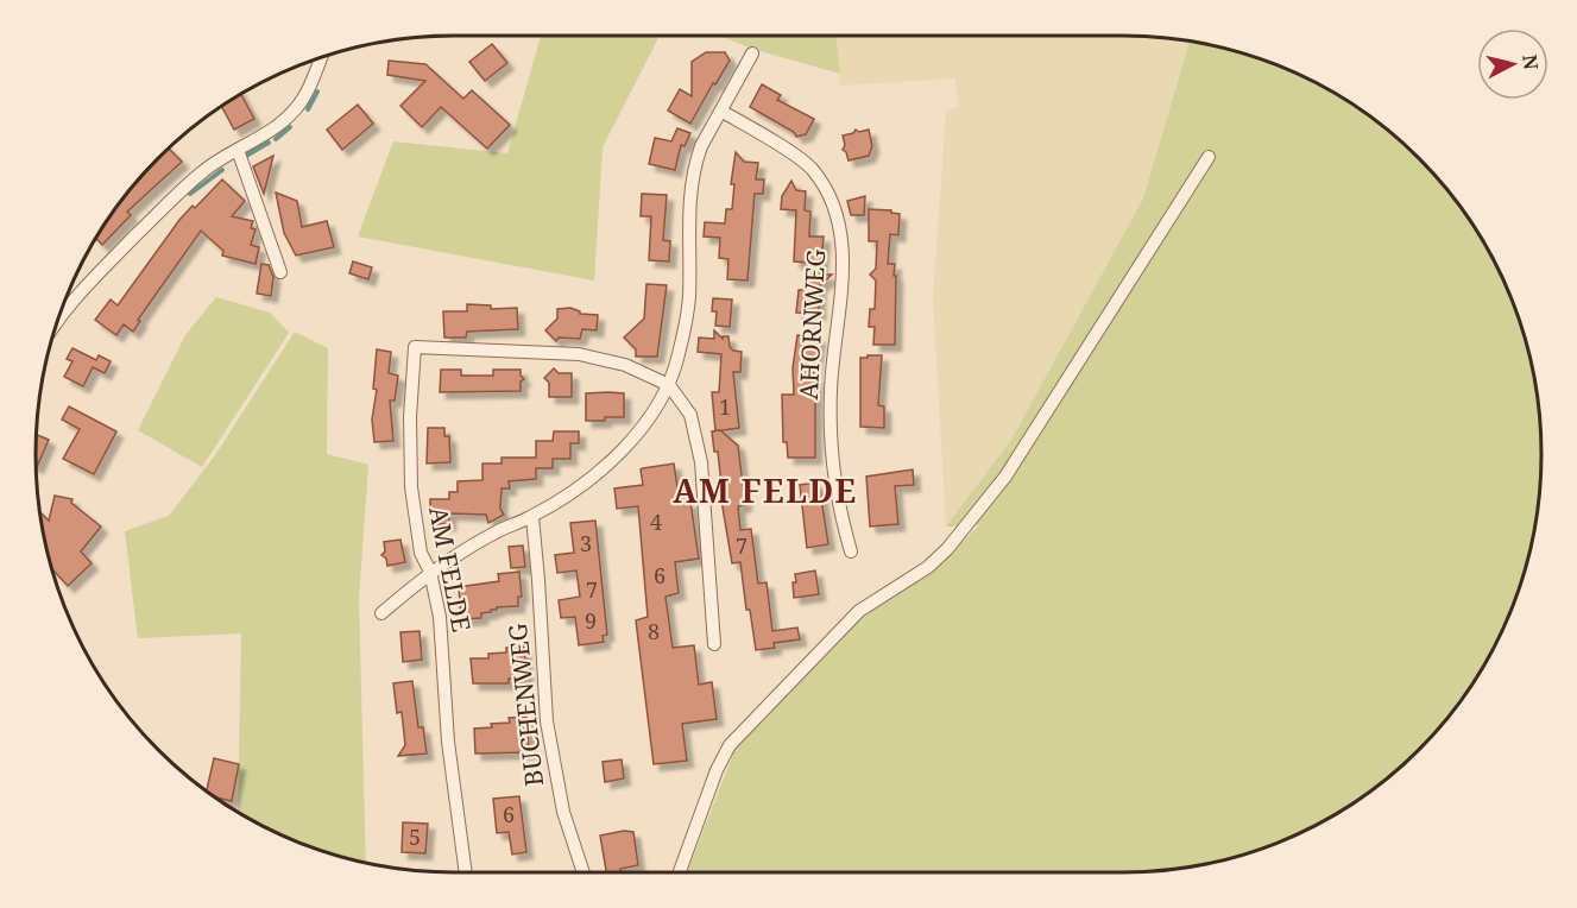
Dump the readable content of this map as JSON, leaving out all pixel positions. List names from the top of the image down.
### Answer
{
  "streets": {
    "street": ["AHORNWEG", "AM FELDE", "BUCHENWEG"]
  },
  "districts": ["AM FELDE"],
  "house_numbers": [
    "1",
    "4",
    "3",
    "7",
    "6",
    "7",
    "9",
    "8",
    "6",
    "5"
  ],
  "north": "right"
}
